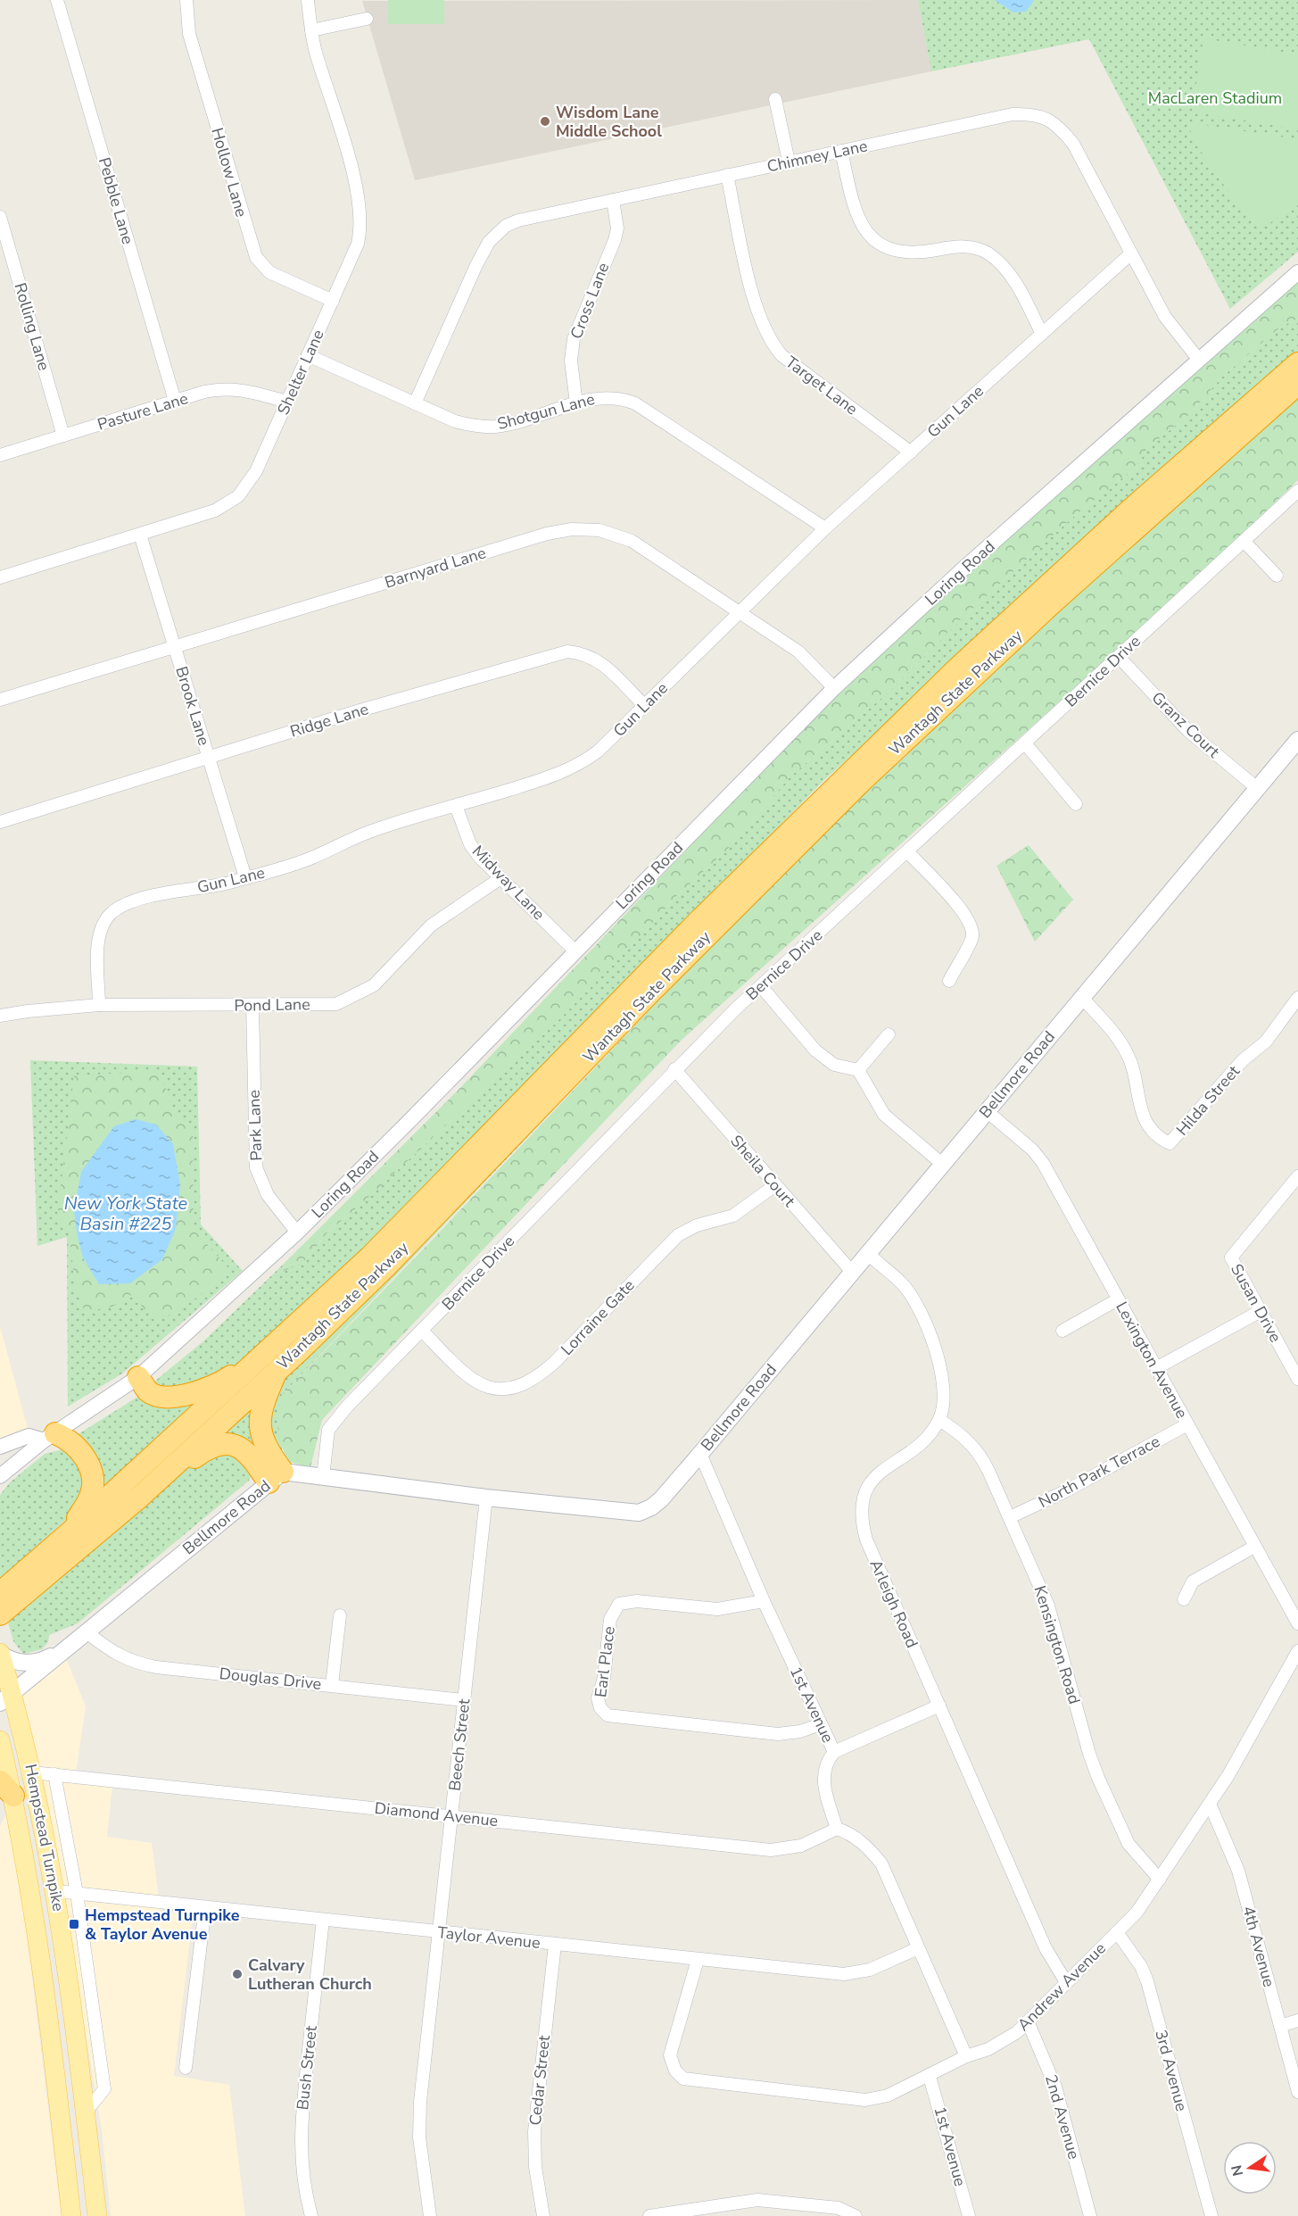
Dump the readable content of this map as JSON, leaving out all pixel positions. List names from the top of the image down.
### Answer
{
  "streets": {
    "highway": ["Wantagh State Parkway"],
    "main road": ["Bellmore Road", "Hempstead Turnpike"],
    "street": [
      "Chimney Lane",
      "Hollow Lane",
      "Pebble Lane",
      "Cross Lane",
      "Rolling Lane",
      "Shelter Lane",
      "Target Lane",
      "Pasture Lane",
      "Shotgun Lane",
      "Gun Lane",
      "Barnyard Lane",
      "Loring Road",
      "Bernice Drive",
      "Brook Lane",
      "Ridge Lane",
      "Granz Court",
      "Midway Lane",
      "Pond Lane",
      "Hilda Street",
      "Park Lane",
      "Sheila Court",
      "Susan Drive",
      "Lorraine Gate",
      "Lexington Avenue",
      "North Park Terrace",
      "Arleigh Road",
      "Kensington Road",
      "Earl Place",
      "Douglas Drive",
      "1st Avenue",
      "Beech Street",
      "Diamond Avenue",
      "Taylor Avenue",
      "4th Avenue",
      "Andrew Avenue",
      "Bush Street",
      "3rd Avenue",
      "Cedar Street",
      "2nd Avenue"
    ]
  },
  "crossings": [
    ["Chimney Lane", "Cross Lane"],
    ["Chimney Lane", "Target Lane"],
    ["Chimney Lane", "Shotgun Lane"],
    ["Chimney Lane", "Gun Lane"],
    ["Chimney Lane", "Loring Road"],
    ["Hollow Lane", "Shelter Lane"],
    ["Pebble Lane", "Pasture Lane"],
    ["Cross Lane", "Shotgun Lane"],
    ["Rolling Lane", "Pasture Lane"],
    ["Shelter Lane", "Pasture Lane"],
    ["Shelter Lane", "Shotgun Lane"],
    ["Shelter Lane", "Brook Lane"],
    ["Target Lane", "Gun Lane"],
    ["Shotgun Lane", "Gun Lane"],
    ["Gun Lane", "Barnyard Lane"],
    ["Gun Lane", "Brook Lane"],
    ["Gun Lane", "Ridge Lane"],
    ["Gun Lane", "Midway Lane"],
    ["Gun Lane", "Pond Lane"],
    ["Barnyard Lane", "Loring Road"],
    ["Barnyard Lane", "Brook Lane"],
    ["Loring Road", "Midway Lane"],
    ["Loring Road", "Park Lane"],
    ["Bernice Drive", "Granz Court"],
    ["Bernice Drive", "Bellmore Road"],
    ["Bernice Drive", "Sheila Court"],
    ["Bernice Drive", "Lorraine Gate"],
    ["Brook Lane", "Ridge Lane"],
    ["Granz Court", "Bellmore Road"],
    ["Midway Lane", "Pond Lane"],
    ["Pond Lane", "Park Lane"],
    ["Bellmore Road", "Hilda Street"],
    ["Bellmore Road", "Sheila Court"],
    ["Bellmore Road", "Lexington Avenue"],
    ["Bellmore Road", "Douglas Drive"],
    ["Bellmore Road", "1st Avenue"],
    ["Bellmore Road", "Beech Street"],
    ["Bellmore Road", "Hempstead Turnpike"],
    ["Sheila Court", "Lorraine Gate"],
    ["Lexington Avenue", "North Park Terrace"],
    ["North Park Terrace", "Kensington Road"],
    ["Arleigh Road", "Kensington Road"],
    ["Arleigh Road", "Andrew Avenue"],
    ["Kensington Road", "Andrew Avenue"],
    ["Earl Place", "1st Avenue"],
    ["Douglas Drive", "Beech Street"],
    ["1st Avenue", "Diamond Avenue"],
    ["1st Avenue", "Andrew Avenue"],
    ["Beech Street", "Diamond Avenue"],
    ["Beech Street", "Taylor Avenue"],
    ["Diamond Avenue", "Hempstead Turnpike"],
    ["Hempstead Turnpike", "Taylor Avenue"],
    ["Taylor Avenue", "Andrew Avenue"],
    ["Taylor Avenue", "Bush Street"],
    ["Taylor Avenue", "Cedar Street"],
    ["4th Avenue", "Andrew Avenue"],
    ["Andrew Avenue", "3rd Avenue"],
    ["Andrew Avenue", "2nd Avenue"]
  ],
  "water": ["New York State Basin #225"],
  "parks": ["MacLaren Stadium"],
  "places": {
    "other": ["Wisdom Lane Middle School", "Calvary Lutheran Church"],
    "transit": ["Hempstead Turnpike & Taylor Avenue"]
  },
  "north": "left"
}
